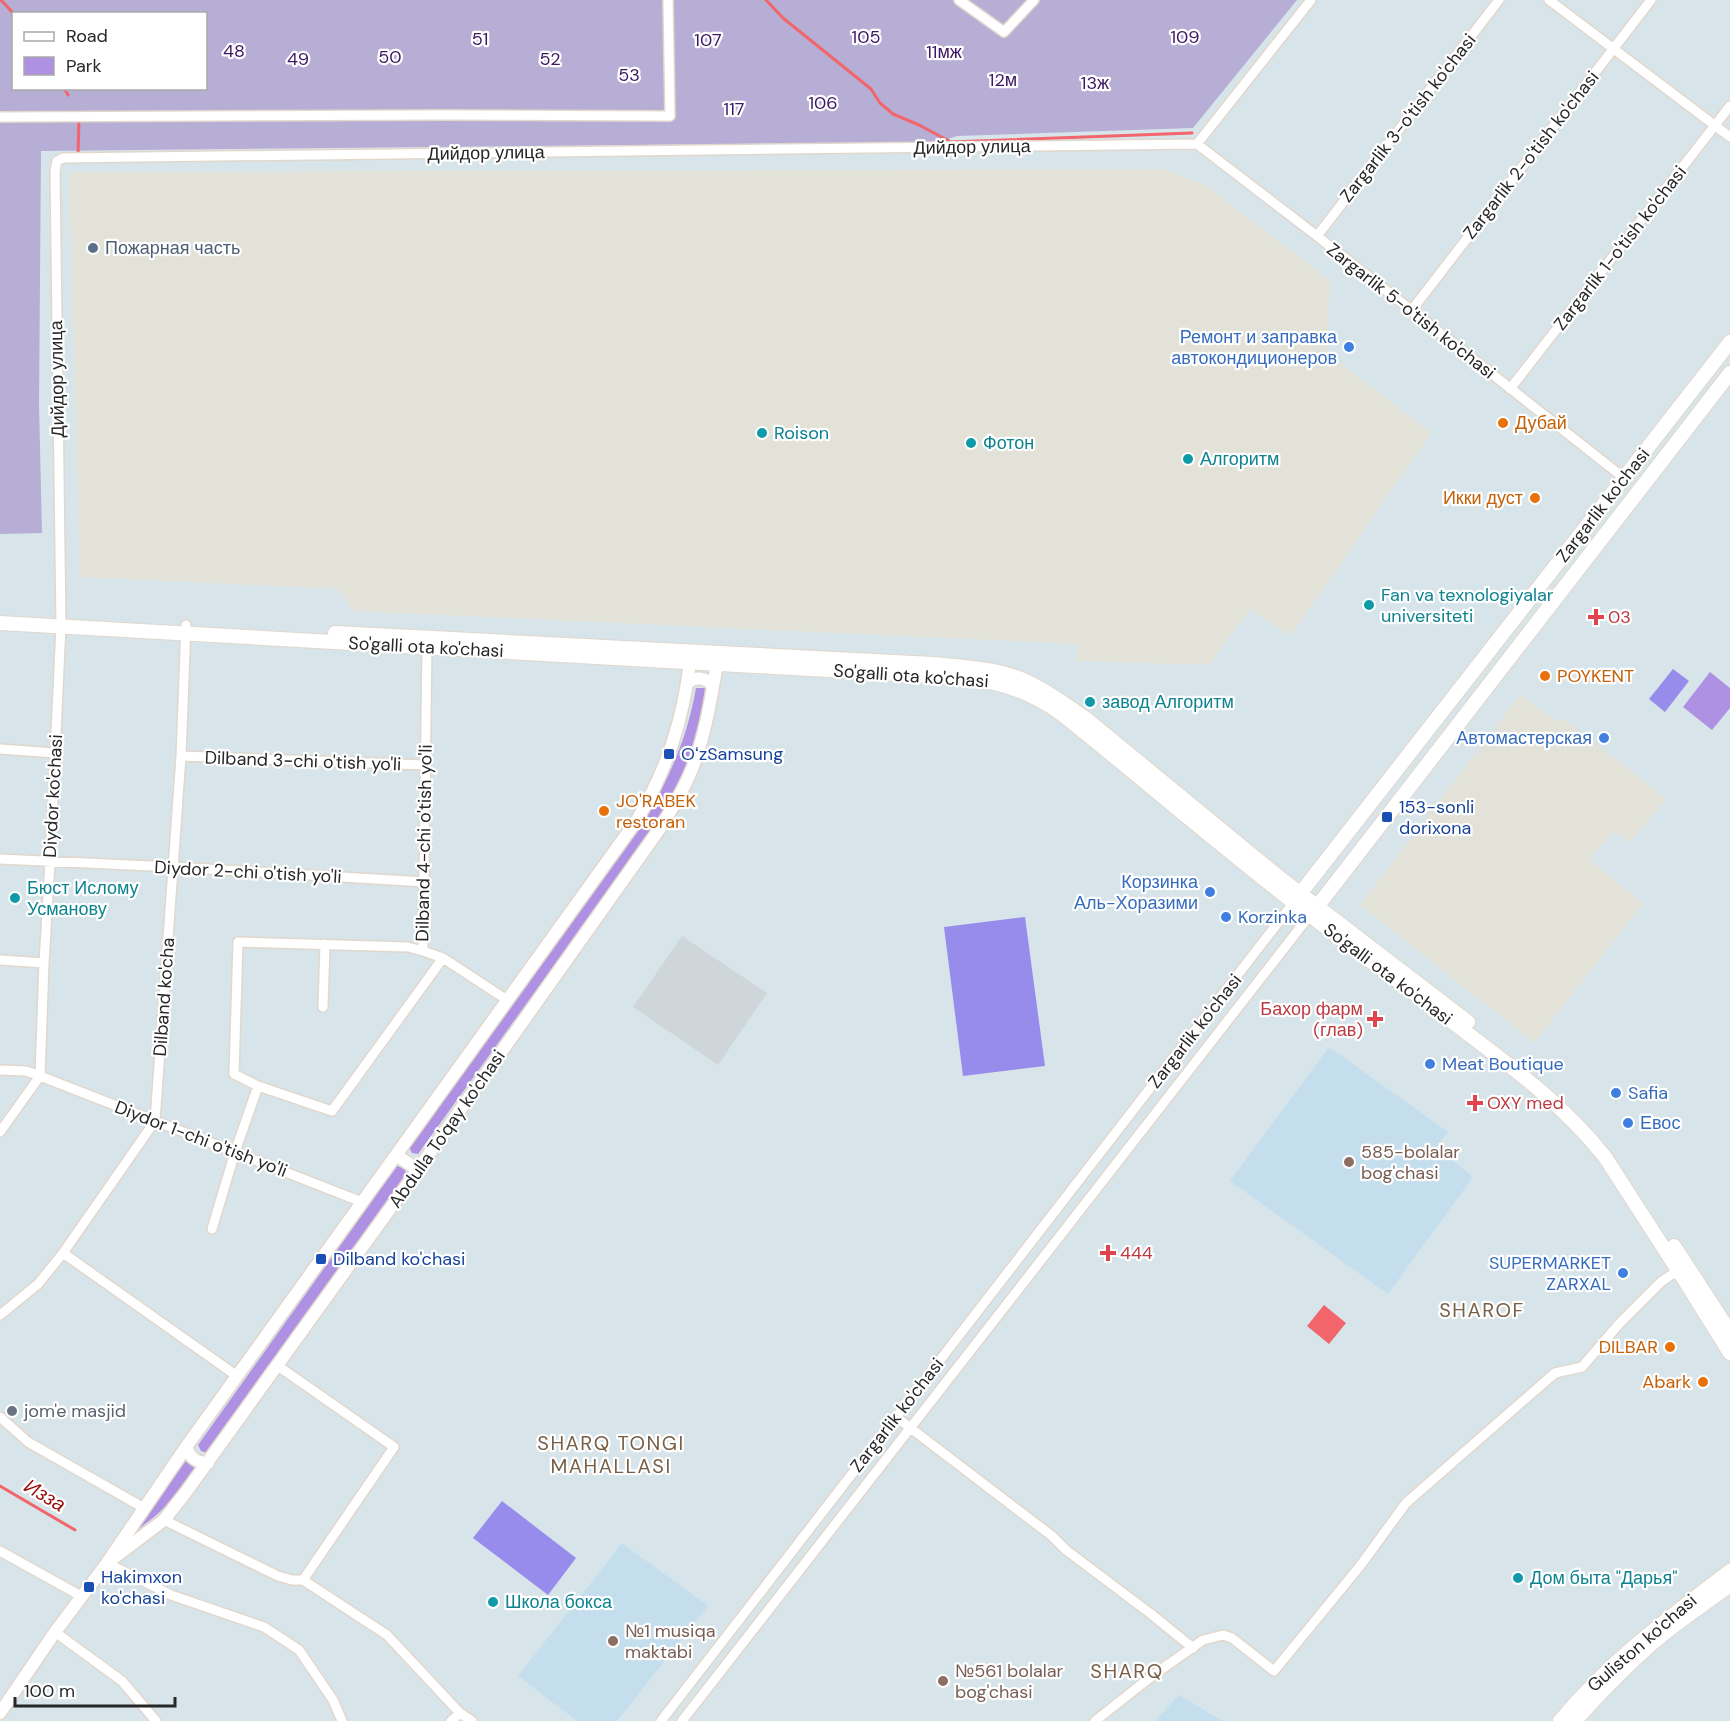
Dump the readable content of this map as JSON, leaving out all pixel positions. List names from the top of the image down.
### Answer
{
  "streets": {
    "main road": ["Zargarlik ko'chasi", "So'galli ota ko'chasi", "Guliston ko'chasi"],
    "street": [
      "Zargarlik 3-o'tish ko'chasi",
      "Дийдор улица",
      "Zargarlik 2-o'tish ko'chasi",
      "Zargarlik 1-o'tish ko'chasi",
      "Zargarlik 5-o'tish ko'chasi",
      "Dilband 3-chi o'tish yo'li",
      "Diydor ko'chasi",
      "Dilband 4-chi o'tish yo'li",
      "Diydor 2-chi o'tish yo'li",
      "Dilband ko'cha",
      "Abdulla To'qay ko'chasi",
      "Diydor 1-chi o'tish yo'li"
    ]
  },
  "crossings": [
    ["Zargarlik 3-o'tish ko'chasi", "Zargarlik 5-o'tish ko'chasi"],
    ["Дийдор улица", "Zargarlik 5-o'tish ko'chasi"],
    ["Дийдор улица", "So'galli ota ko'chasi"],
    ["Дийдор улица", "Diydor ko'chasi"],
    ["Zargarlik 2-o'tish ko'chasi", "Zargarlik 5-o'tish ko'chasi"],
    ["Zargarlik 1-o'tish ko'chasi", "Zargarlik 5-o'tish ko'chasi"],
    ["Zargarlik 5-o'tish ko'chasi", "Zargarlik ko'chasi"],
    ["Zargarlik ko'chasi", "So'galli ota ko'chasi"],
    ["So'galli ota ko'chasi", "Diydor ko'chasi"],
    ["So'galli ota ko'chasi", "Dilband 4-chi o'tish yo'li"],
    ["So'galli ota ko'chasi", "Dilband ko'cha"],
    ["So'galli ota ko'chasi", "Abdulla To'qay ko'chasi"],
    ["Dilband 3-chi o'tish yo'li", "Dilband 4-chi o'tish yo'li"],
    ["Dilband 3-chi o'tish yo'li", "Dilband ko'cha"],
    ["Diydor ko'chasi", "Diydor 2-chi o'tish yo'li"],
    ["Diydor ko'chasi", "Diydor 1-chi o'tish yo'li"],
    ["Dilband 4-chi o'tish yo'li", "Diydor 2-chi o'tish yo'li"],
    ["Dilband 4-chi o'tish yo'li", "Abdulla To'qay ko'chasi"],
    ["Diydor 2-chi o'tish yo'li", "Dilband ko'cha"],
    ["Dilband ko'cha", "Diydor 1-chi o'tish yo'li"],
    ["Abdulla To'qay ko'chasi", "Diydor 1-chi o'tish yo'li"]
  ],
  "districts": ["SHAROF", "SHARQ TONGI MAHALLASI", "SHARQ"],
  "water": ["Изза"],
  "parks": [
    "105",
    "109",
    "51",
    "107",
    "48",
    "11мж",
    "50",
    "49",
    "52",
    "53",
    "12м",
    "13ж",
    "106",
    "117"
  ],
  "places": {
    "other": [
      "Пожарная часть",
      "Ремонт и заправка автокондиционеров",
      "Дубай",
      "Roison",
      "Фотон",
      "Алгоритм",
      "Икки дуст",
      "Fan va texnologiyalar universiteti",
      "POYKENT",
      "завод Алгоритм",
      "Автомастерская",
      "JO'RABEK restoran",
      "Корзинка Аль-Хоразими",
      "Бюст Ислому Усманову",
      "Korzinka",
      "Meat Boutique",
      "Safia",
      "Евос",
      "585-bolalar bog'chasi",
      "SUPERMARKET ZARXAL",
      "DILBAR",
      "Abark",
      "jom'e masjid",
      "Дом быта \"Дарья\"",
      "Школа бокса",
      "№1 musiqa maktabi",
      "№561 bolalar bog'chasi"
    ],
    "health": [
      "03",
      "Бахор фарм (глав)",
      "OXY med",
      "444"
    ],
    "transit": [
      "OʻzSamsung",
      "153-sonli dorixona",
      "Dilband ko'chasi",
      "Hakimxon ko'chasi"
    ]
  },
  "legend": ["Road", "Park"],
  "scale_bar": "100 m"
}
